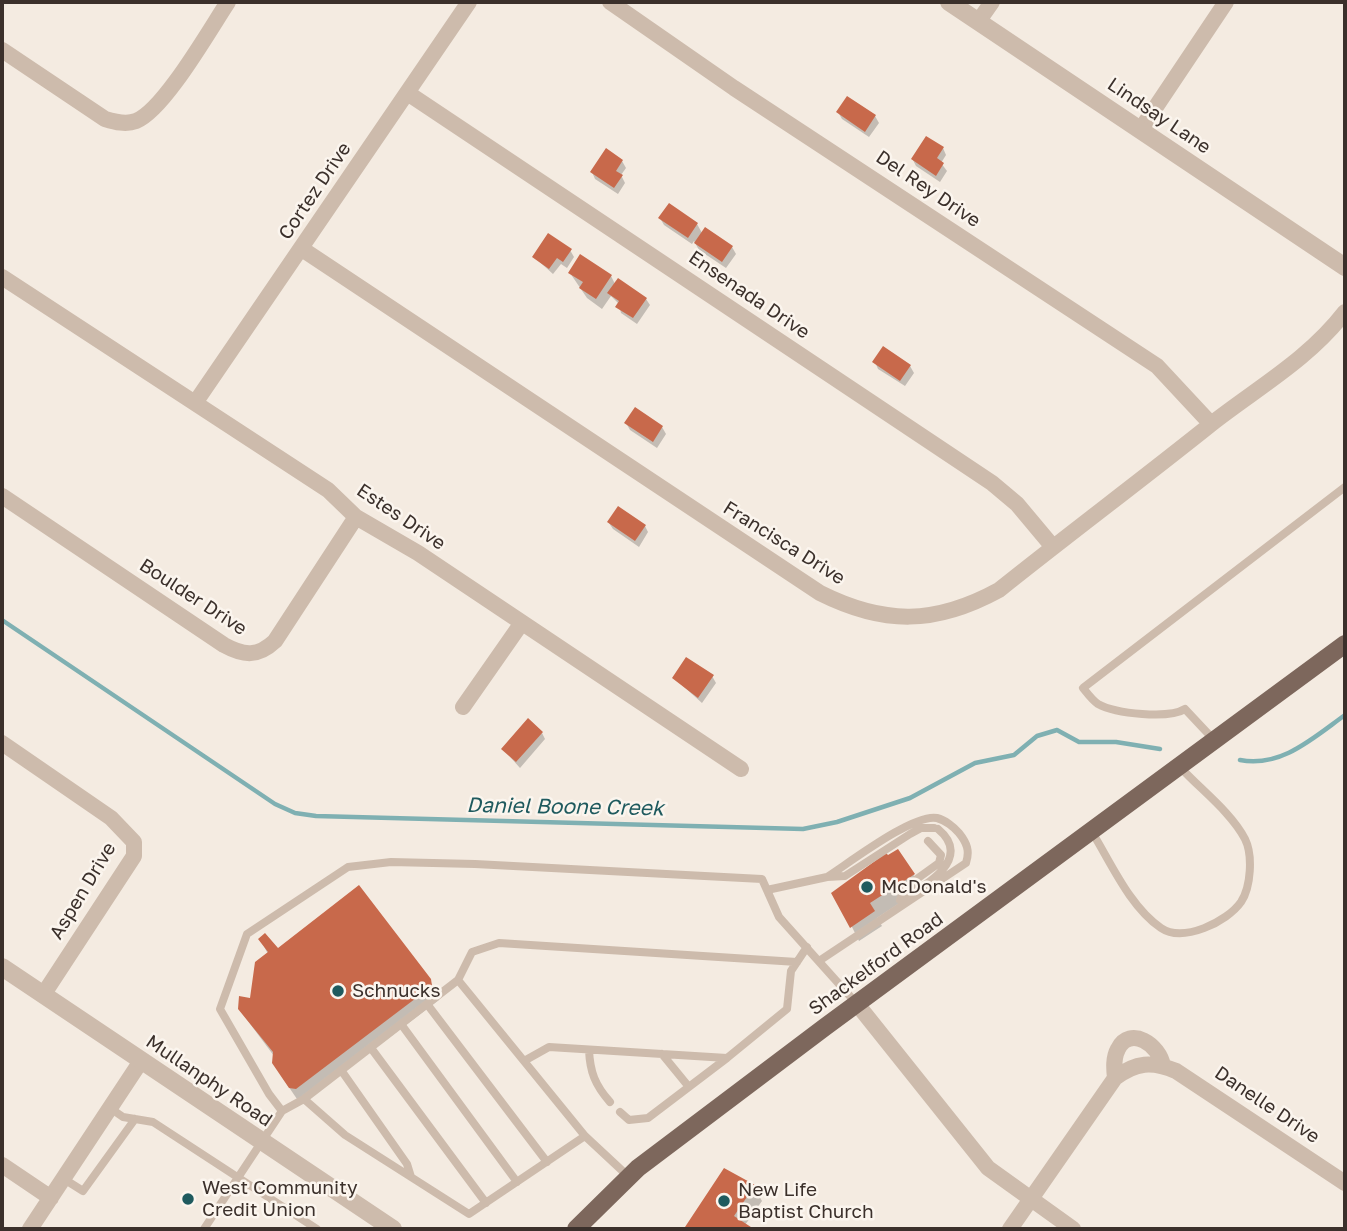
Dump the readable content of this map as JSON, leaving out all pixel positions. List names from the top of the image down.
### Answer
{
  "streets": {
    "main road": ["Shackelford Road"],
    "street": [
      "Lindsay Lane",
      "Del Rey Drive",
      "Cortez Drive",
      "Ensenada Drive",
      "Estes Drive",
      "Francisca Drive",
      "Boulder Drive",
      "Aspen Drive",
      "Mullanphy Road",
      "Danelle Drive"
    ]
  },
  "crossings": [
    ["Del Rey Drive", "Francisca Drive"],
    ["Cortez Drive", "Ensenada Drive"],
    ["Cortez Drive", "Estes Drive"],
    ["Cortez Drive", "Francisca Drive"],
    ["Ensenada Drive", "Francisca Drive"],
    ["Estes Drive", "Boulder Drive"],
    ["Aspen Drive", "Mullanphy Road"]
  ],
  "water": ["Daniel Boone Creek"],
  "places": [
    "McDonald's",
    "Schnucks",
    "West Community Credit Union",
    "New Life Baptist Church"
  ]
}
